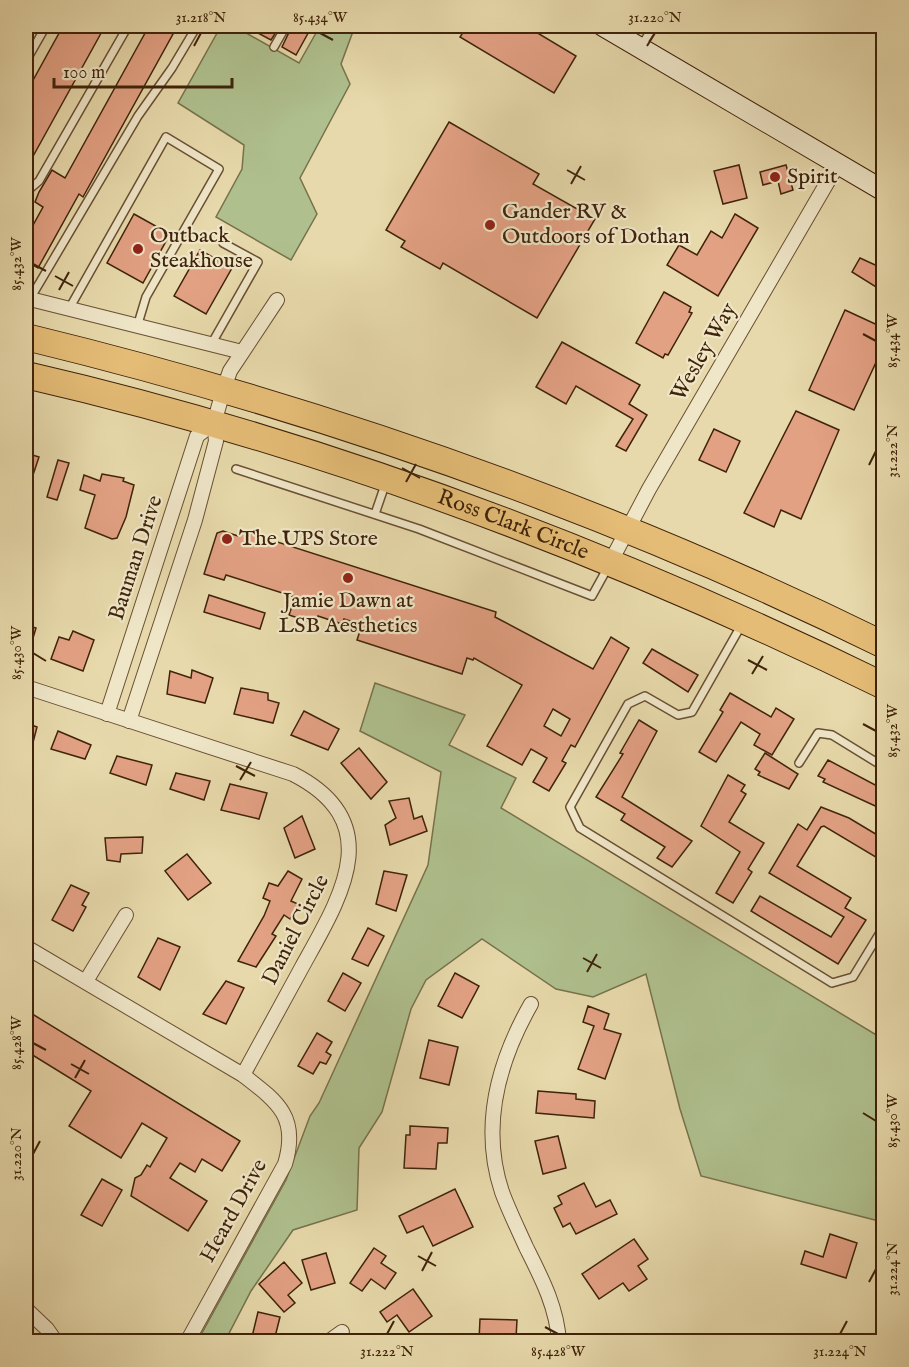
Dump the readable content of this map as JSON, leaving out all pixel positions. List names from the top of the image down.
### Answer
{
  "streets": {
    "highway": ["Ross Clark Circle"],
    "street": [
      "Wesley Way",
      "Bauman Drive",
      "Daniel Circle",
      "Heard Drive"
    ]
  },
  "crossings": [
    ["Wesley Way", "Ross Clark Circle"],
    ["Ross Clark Circle", "Bauman Drive"],
    ["Bauman Drive", "Daniel Circle"],
    ["Daniel Circle", "Heard Drive"]
  ],
  "places": [
    "Spirit",
    "Gander RV & Outdoors of Dothan",
    "Outback Steakhouse",
    "The UPS Store",
    "Jamie Dawn at LSB Aesthetics"
  ],
  "scale_bar": "100 m",
  "coordinates": [
    "31.218°N",
    "85.434°W",
    "31.220°N",
    "85.432°W",
    "31.222°N",
    "85.430°W",
    "85.428°W",
    "31.224°N"
  ]
}
